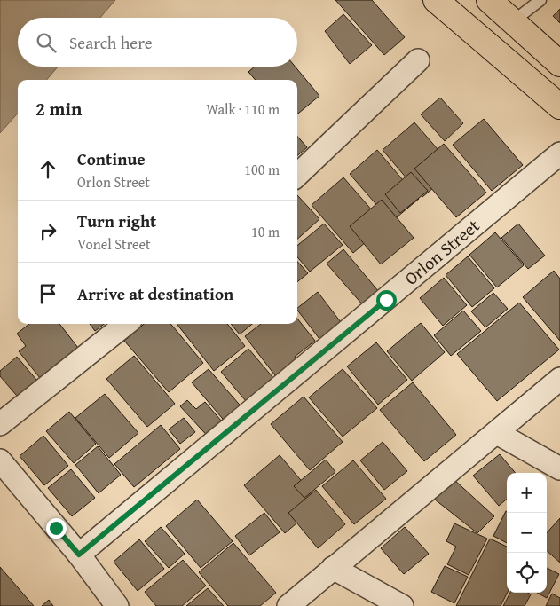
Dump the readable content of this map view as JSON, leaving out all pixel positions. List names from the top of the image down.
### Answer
{
  "streets": {
    "street": ["Orlon Street"]
  },
  "page": {
    "search": "Search here",
    "heading": ["2 min", "Walk · 110 m"],
    "list": [
      ["Continue", "Orlon Street", "100 m"],
      ["Turn right", "Vonel Street", "10 m"],
      "Arrive at destination"
    ],
    "map_buttons": ["+", "−"]
  }
}
